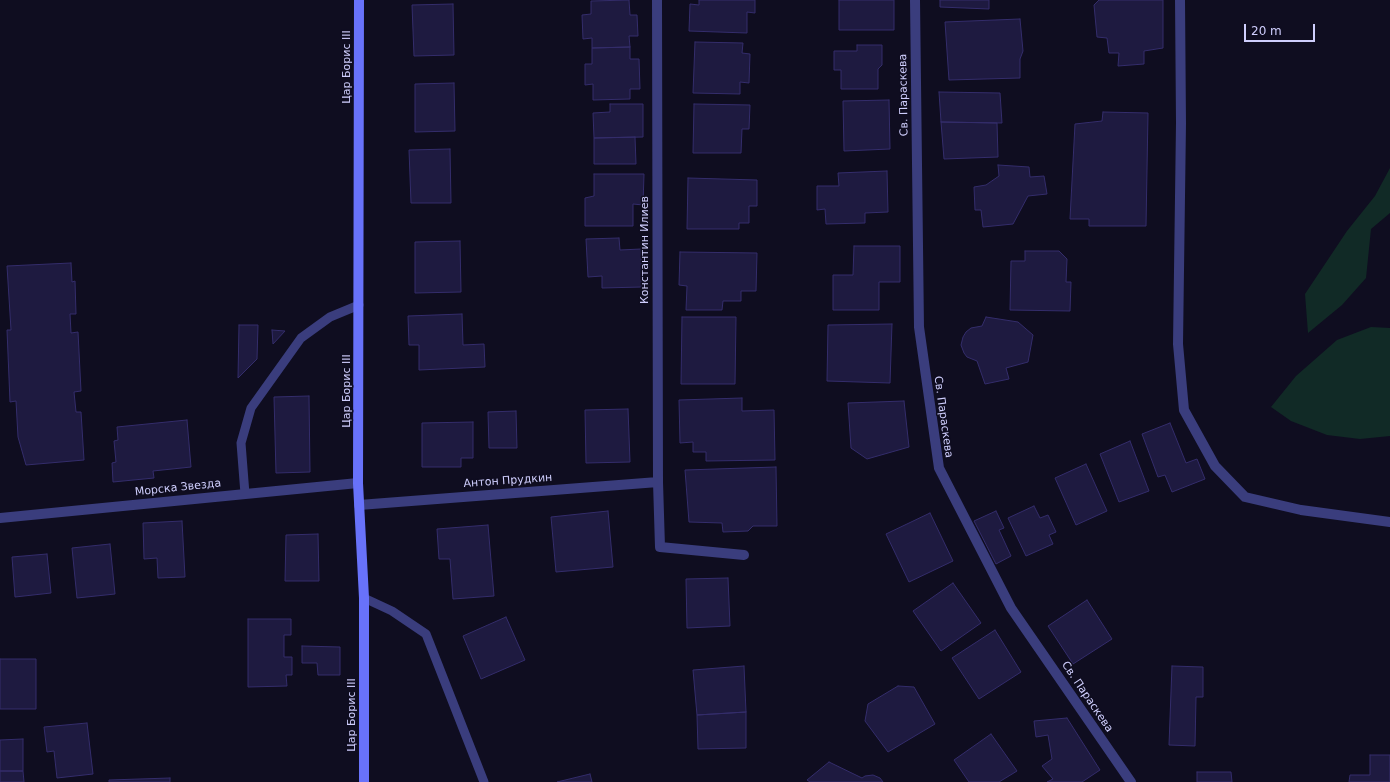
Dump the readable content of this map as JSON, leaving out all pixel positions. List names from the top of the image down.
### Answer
{
  "streets": {
    "street": [
      "Цар Борис III",
      "Св. Параскева",
      "Константин Илиев",
      "Антон Прудкин",
      "Морска Звезда"
    ]
  },
  "crossings": [
    ["Цар Борис III", "Антон Прудкин"],
    ["Цар Борис III", "Морска Звезда"],
    ["Константин Илиев", "Антон Прудкин"]
  ],
  "scale_bar": "20 m"
}
